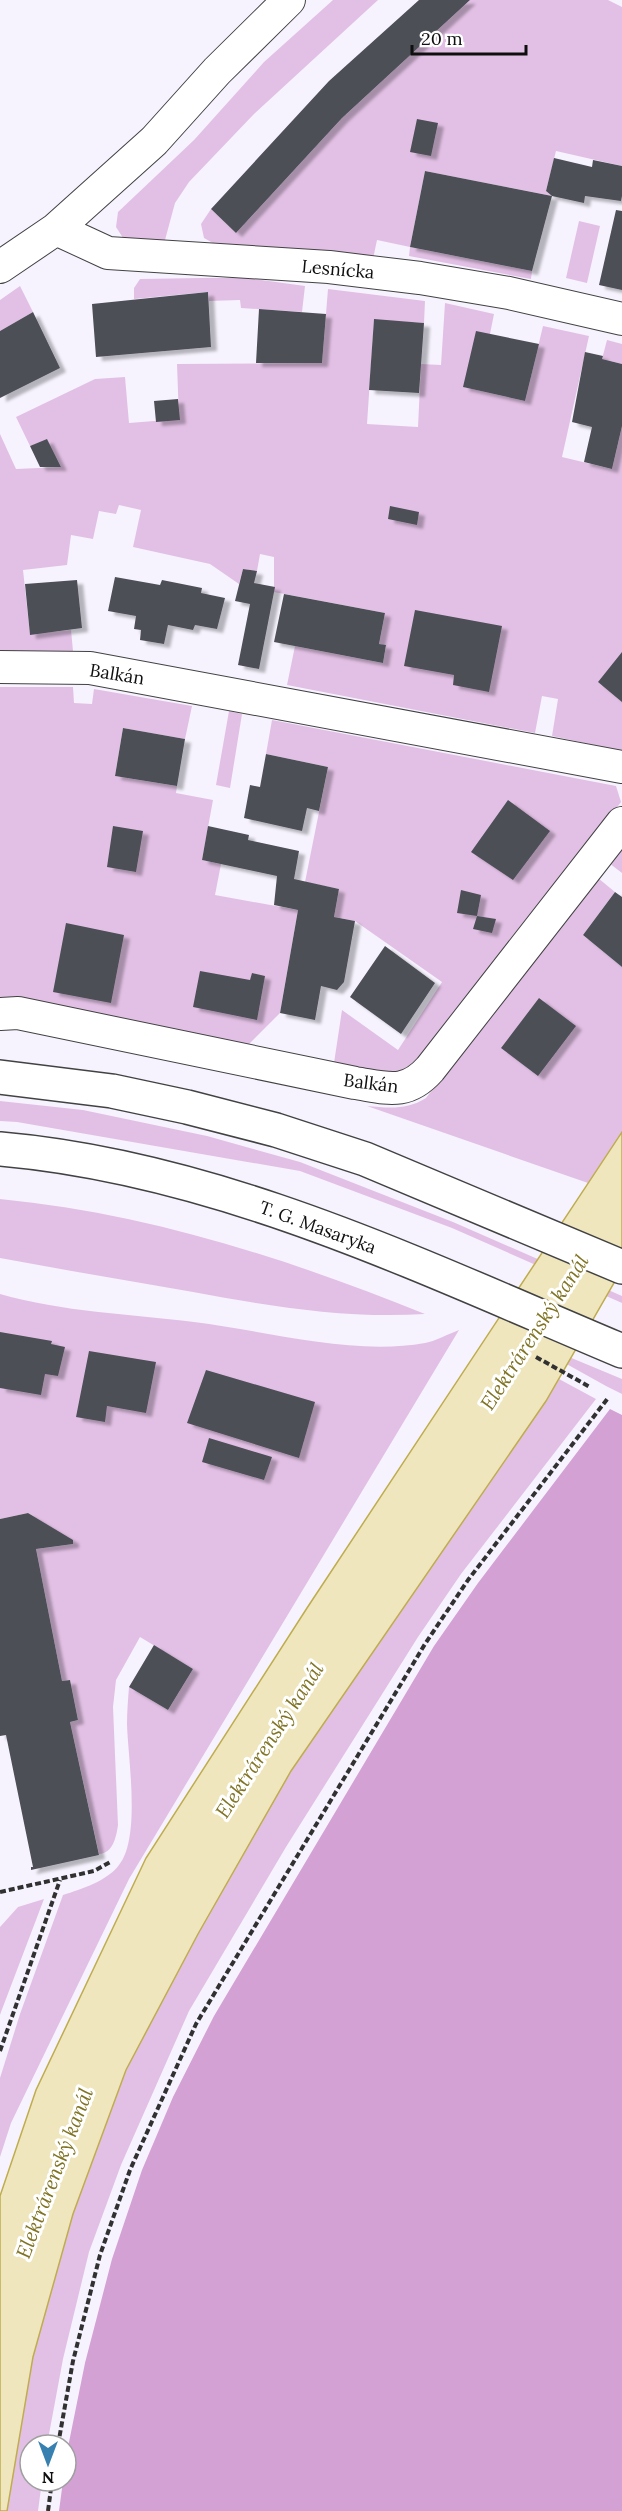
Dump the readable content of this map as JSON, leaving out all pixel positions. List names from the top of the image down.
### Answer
{
  "streets": {
    "street": ["Lesnícka", "Balkán", "T. G. Masaryka"]
  },
  "water": ["Elektrárenský kanál"],
  "scale_bar": "20 m",
  "north": "bottom"
}
